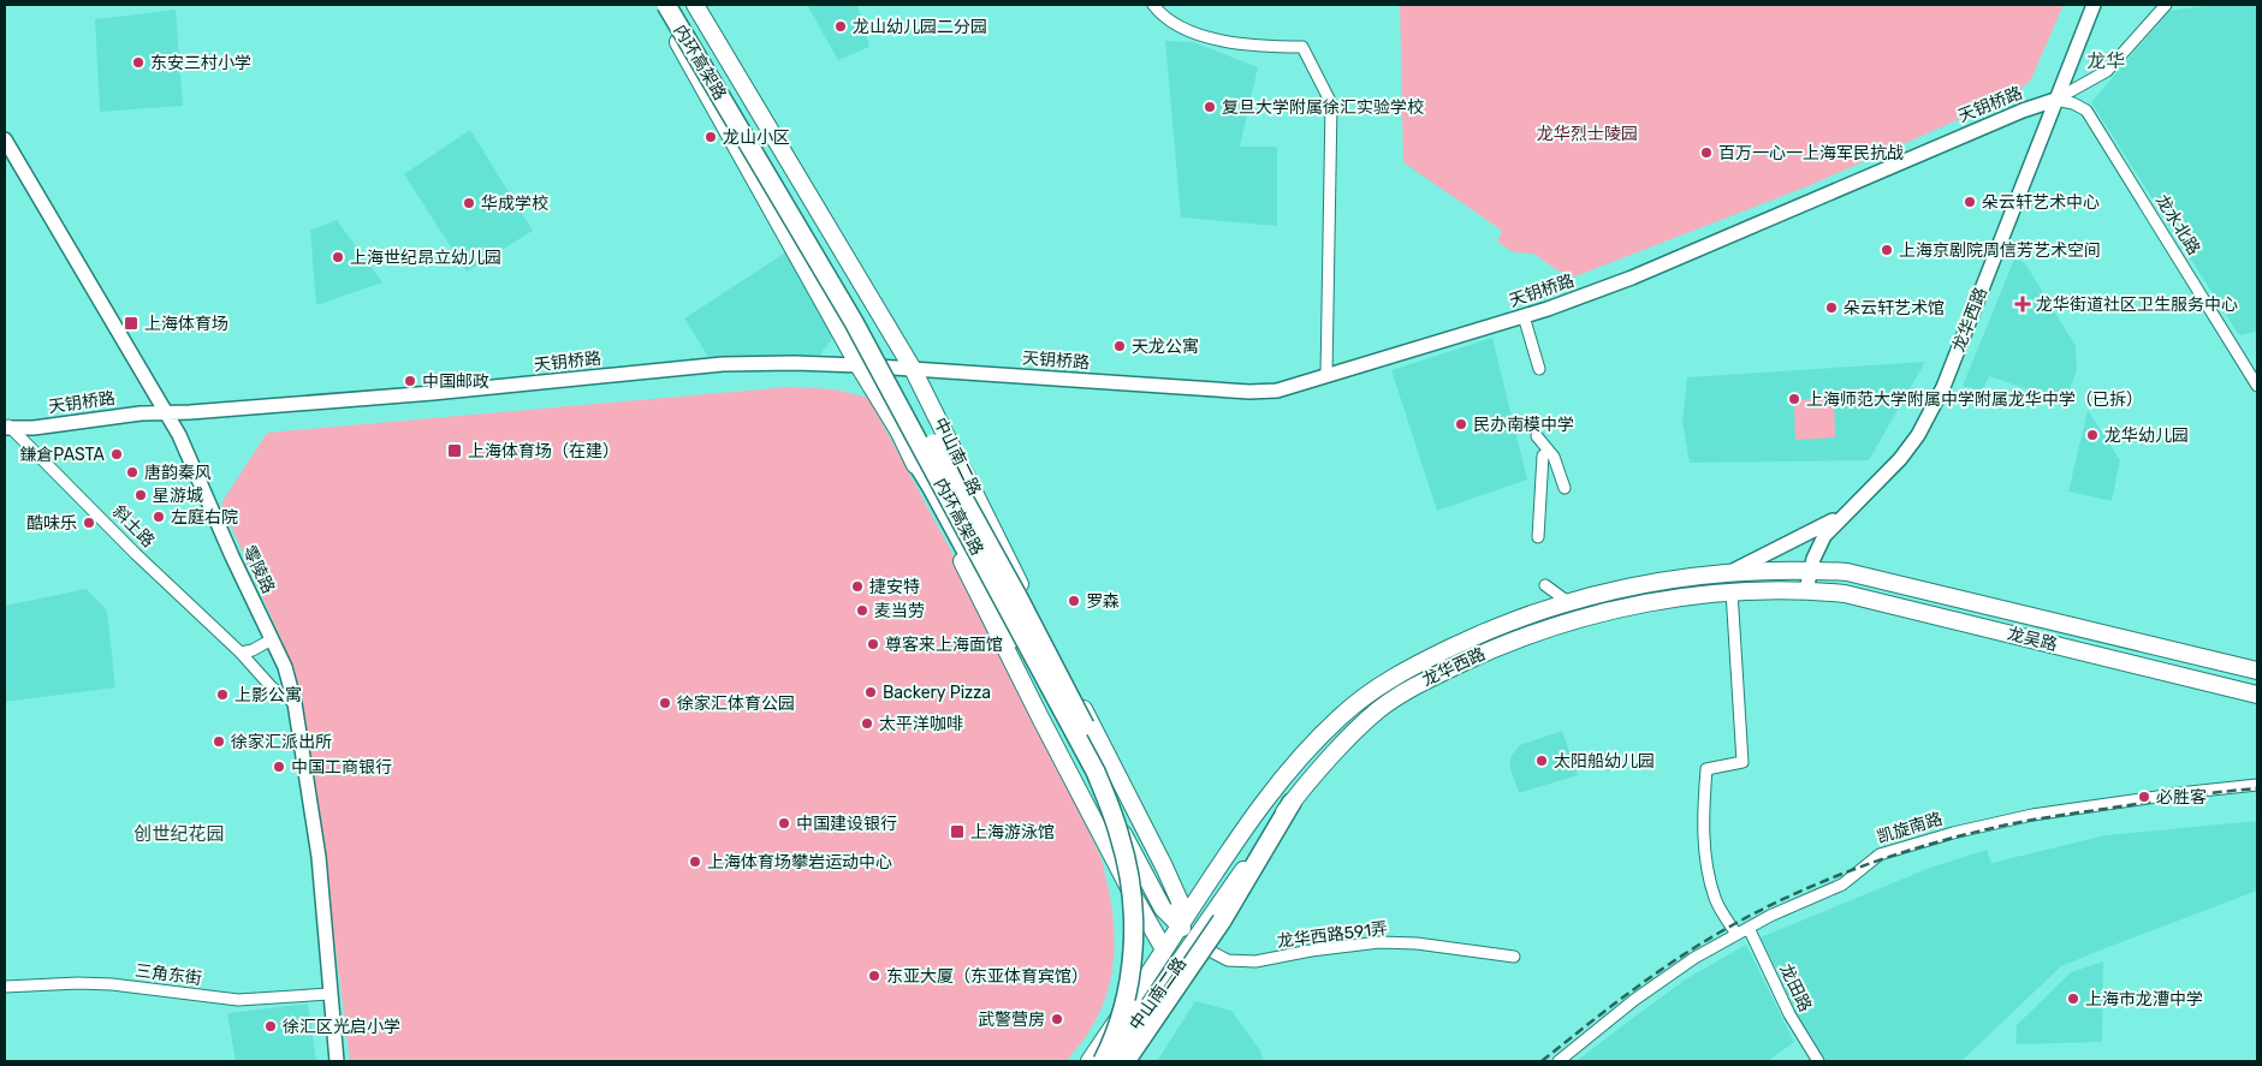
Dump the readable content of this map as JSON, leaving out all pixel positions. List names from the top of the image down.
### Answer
{
  "streets": {
    "highway": ["内环高架路"],
    "main road": ["龙华西路", "中山南二路", "龙吴路"],
    "street": [
      "天钥桥路",
      "龙水北路",
      "斜土路",
      "零陵路",
      "凯旋南路",
      "龙华西路591弄",
      "三角东街",
      "龙田路"
    ]
  },
  "crossings": [
    ["天钥桥路", "龙水北路"],
    ["天钥桥路", "龙华西路"],
    ["天钥桥路", "中山南二路"],
    ["天钥桥路", "斜土路"],
    ["天钥桥路", "零陵路"],
    ["龙水北路", "龙华西路"],
    ["龙华西路", "中山南二路"],
    ["龙华西路", "龙吴路"],
    ["龙华西路", "龙华西路591弄"],
    ["中山南二路", "龙华西路591弄"],
    ["斜土路", "零陵路"],
    ["零陵路", "三角东街"],
    ["凯旋南路", "龙田路"]
  ],
  "districts": ["龙华", "创世纪花园"],
  "parks": ["龙华烈士陵园"],
  "places": {
    "other": [
      "龙山幼儿园二分园",
      "东安三村小学",
      "复旦大学附属徐汇实验学校",
      "龙山小区",
      "百万一心一上海军民抗战",
      "朵云轩艺术中心",
      "华成学校",
      "上海京剧院周信芳艺术空间",
      "上海世纪昂立幼儿园",
      "朵云轩艺术馆",
      "天龙公寓",
      "中国邮政",
      "上海师范大学附属中学附属龙华中学（已拆）",
      "民办南模中学",
      "龙华幼儿园",
      "鎌倉PASTA",
      "唐韵秦风",
      "星游城",
      "左庭右院",
      "酷味乐",
      "捷安特",
      "罗森",
      "麦当劳",
      "尊客来上海面馆",
      "Backery Pizza",
      "上影公寓",
      "徐家汇体育公园",
      "太平洋咖啡",
      "徐家汇派出所",
      "太阳船幼儿园",
      "中国工商银行",
      "必胜客",
      "中国建设银行",
      "上海体育场攀岩运动中心",
      "东亚大厦（东亚体育宾馆）",
      "上海市龙漕中学",
      "武警营房",
      "徐汇区光启小学"
    ],
    "health": ["龙华街道社区卫生服务中心"],
    "transit": ["上海体育场", "上海体育场（在建）", "上海游泳馆"]
  }
}
